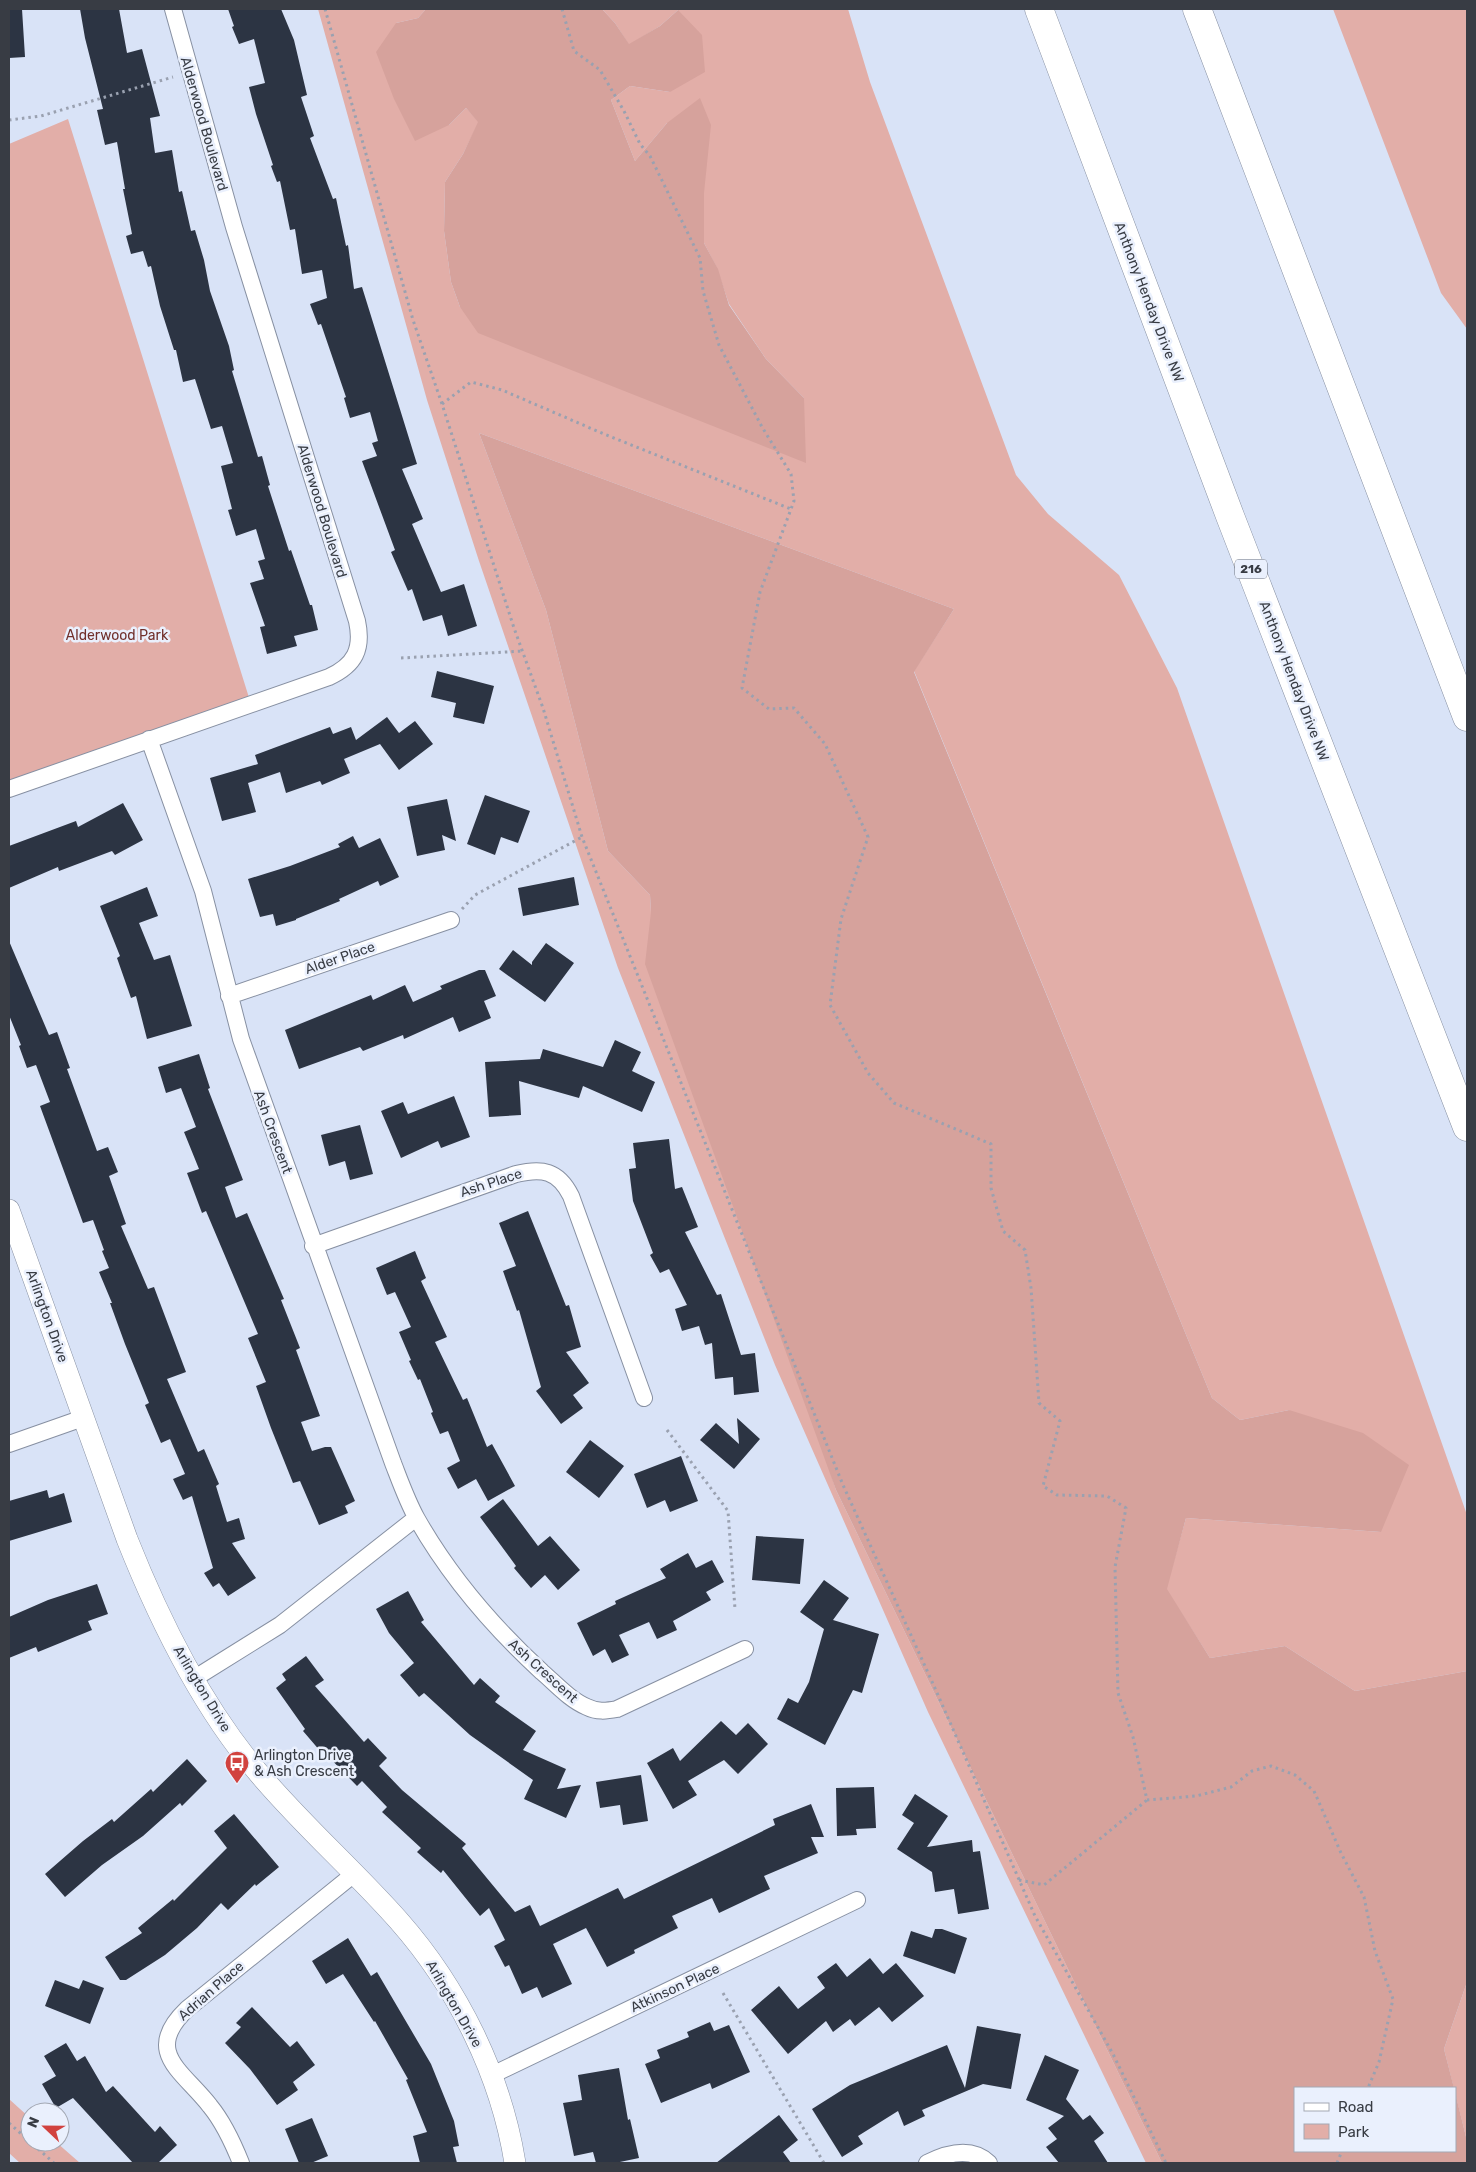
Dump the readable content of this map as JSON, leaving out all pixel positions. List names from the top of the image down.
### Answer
{
  "streets": {
    "highway": ["Anthony Henday Drive NW", "216"],
    "street": [
      "Alderwood Boulevard",
      "Alder Place",
      "Ash Crescent",
      "Ash Place",
      "Arlington Drive",
      "Atkinson Place",
      "Adrian Place"
    ]
  },
  "crossings": [
    ["Alderwood Boulevard", "Ash Crescent"],
    ["Alder Place", "Ash Crescent"],
    ["Ash Crescent", "Ash Place"],
    ["Arlington Drive", "Atkinson Place"],
    ["Arlington Drive", "Adrian Place"]
  ],
  "parks": ["Alderwood Park"],
  "places": {
    "bus stop": ["Arlington Drive & Ash Crescent"]
  },
  "legend": ["Road", "Park"],
  "north": "left"
}
